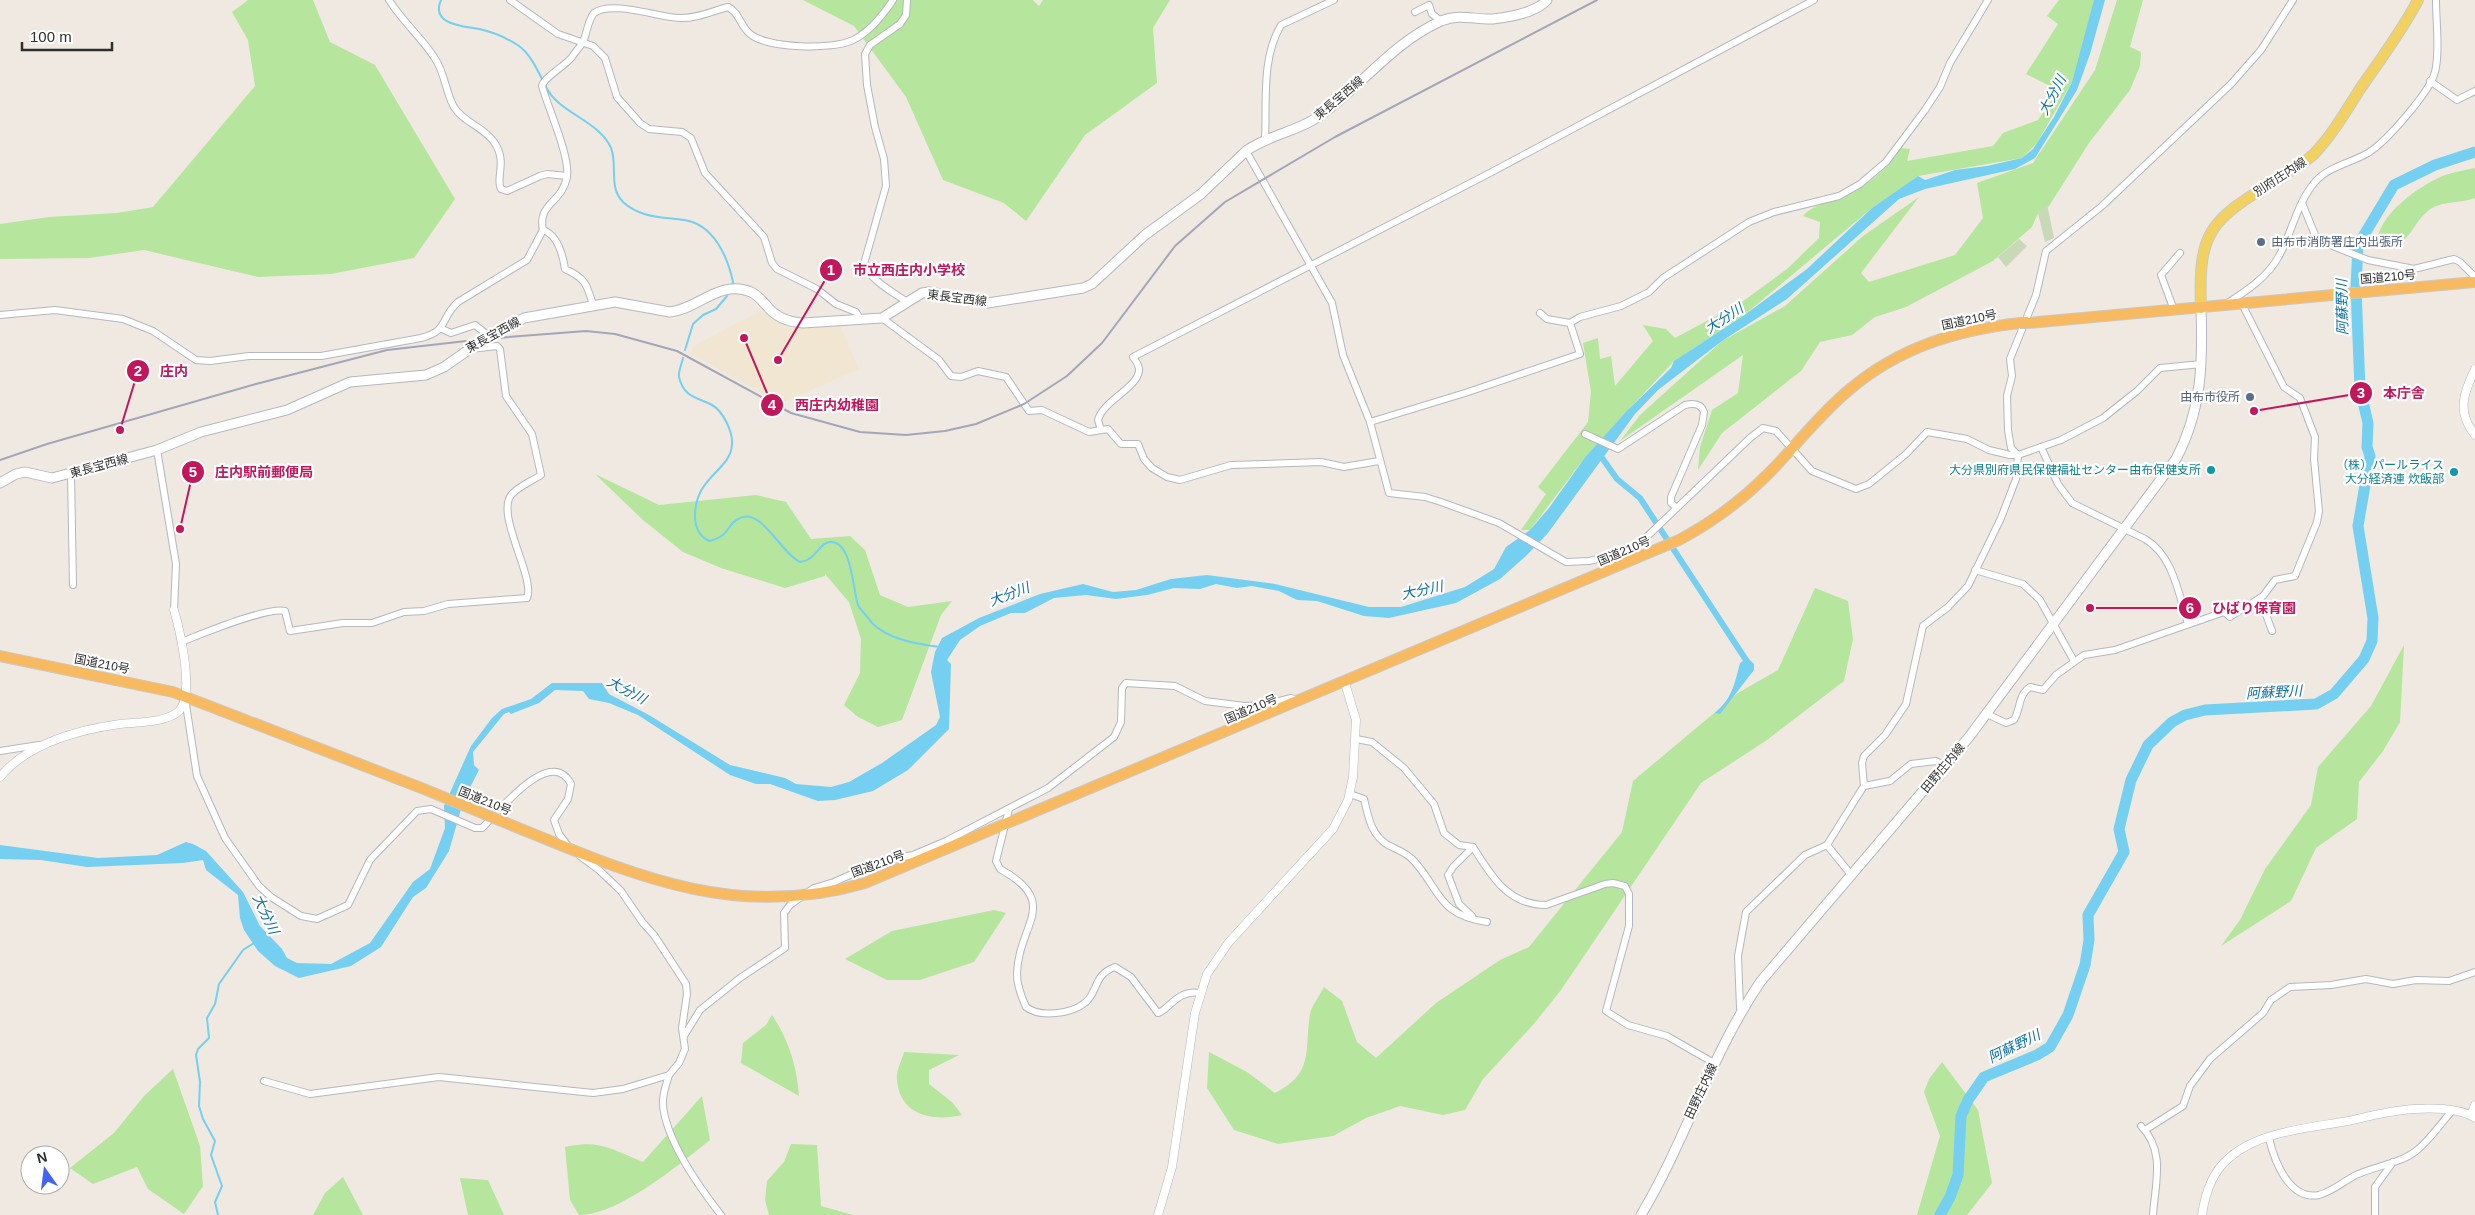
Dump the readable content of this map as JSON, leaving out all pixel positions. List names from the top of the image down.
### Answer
{
  "streets": {
    "highway": ["国道210号"],
    "main road": ["東長宝西線", "別府庄内線", "田野庄内線"]
  },
  "crossings": [
    ["別府庄内線", "国道210号"],
    ["別府庄内線", "田野庄内線"],
    ["国道210号", "田野庄内線"]
  ],
  "water": ["大分川", "阿蘇野川"],
  "places": [
    "由布市消防署庄内出張所",
    "西庄内幼稚園",
    "市立西庄内小学校",
    "由布市役所",
    "本庁舎",
    "庄内",
    "大分県別府県民保健福祉センター由布保健支所",
    "（株）パールライス 大分経済連 炊飯部",
    "庄内駅前郵便局",
    "ひばり保育園"
  ],
  "scale_bar": "100 m",
  "north": "top"
}
